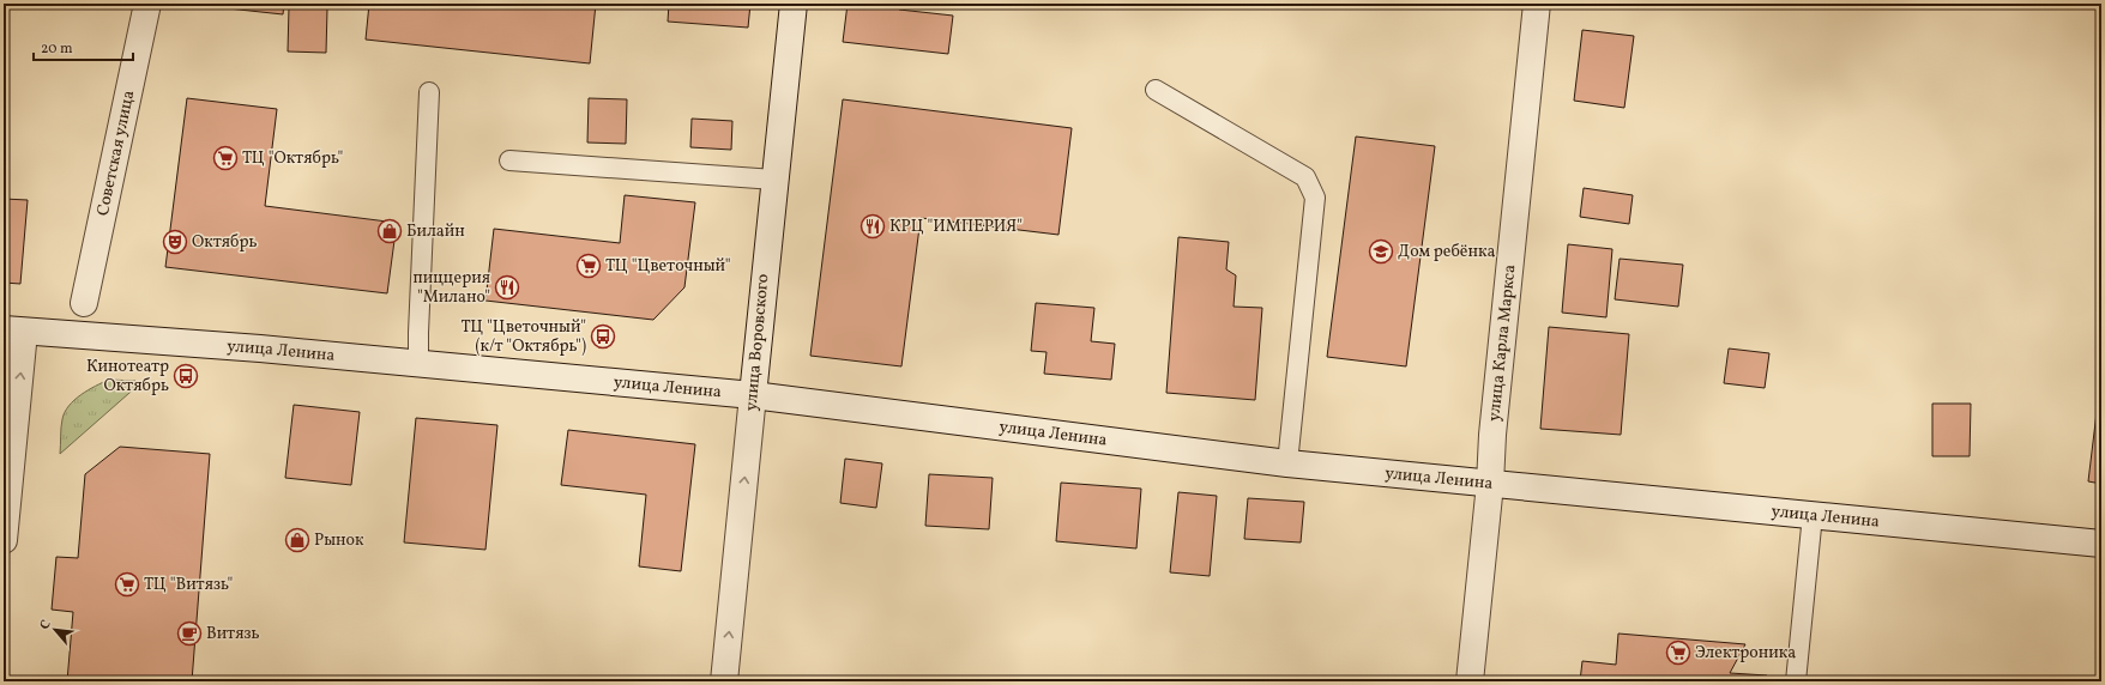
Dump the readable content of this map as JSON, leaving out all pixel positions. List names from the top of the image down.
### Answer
{
  "streets": {
    "street": [
      "Советская улица",
      "улица Воровского",
      "улица Карла Маркса",
      "улица Ленина"
    ]
  },
  "crossings": [
    ["улица Воровского", "улица Ленина"],
    ["улица Карла Маркса", "улица Ленина"]
  ],
  "one_way": ["улица Воровского"],
  "places": {
    "supermarket": [
      "ТЦ \"Октябрь\"",
      "ТЦ \"Цветочный\"",
      "ТЦ \"Витязь\"",
      "Электроника"
    ],
    "restaurant": ["КРЦ \"ИМПЕРИЯ\"", "пиццерия \"Милано\""],
    "shop": ["Билайн", "Рынок"],
    "theatre": ["Октябрь"],
    "school or university": ["Дом ребёнка"],
    "bus stop": ["ТЦ \"Цветочный\" (к/т \"Октябрь\")", "Кинотеатр Октябрь"],
    "cafe": ["Витязь"]
  },
  "scale_bar": "20 m",
  "north": "top left"
}
